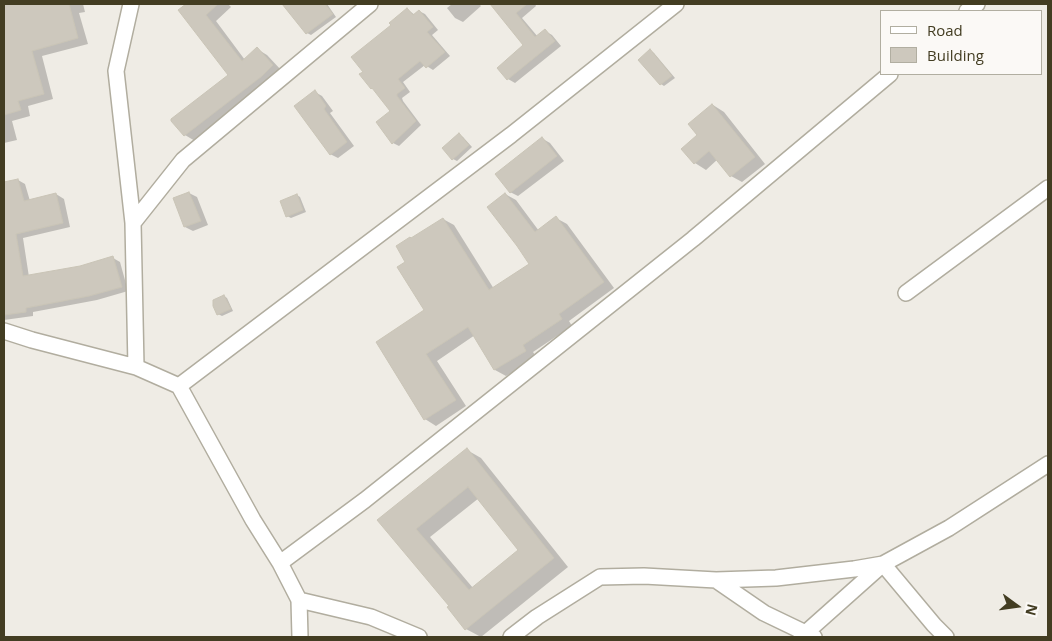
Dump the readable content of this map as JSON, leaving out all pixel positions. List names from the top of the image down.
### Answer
{
  "legend": ["Road", "Building"],
  "north": "right"
}
